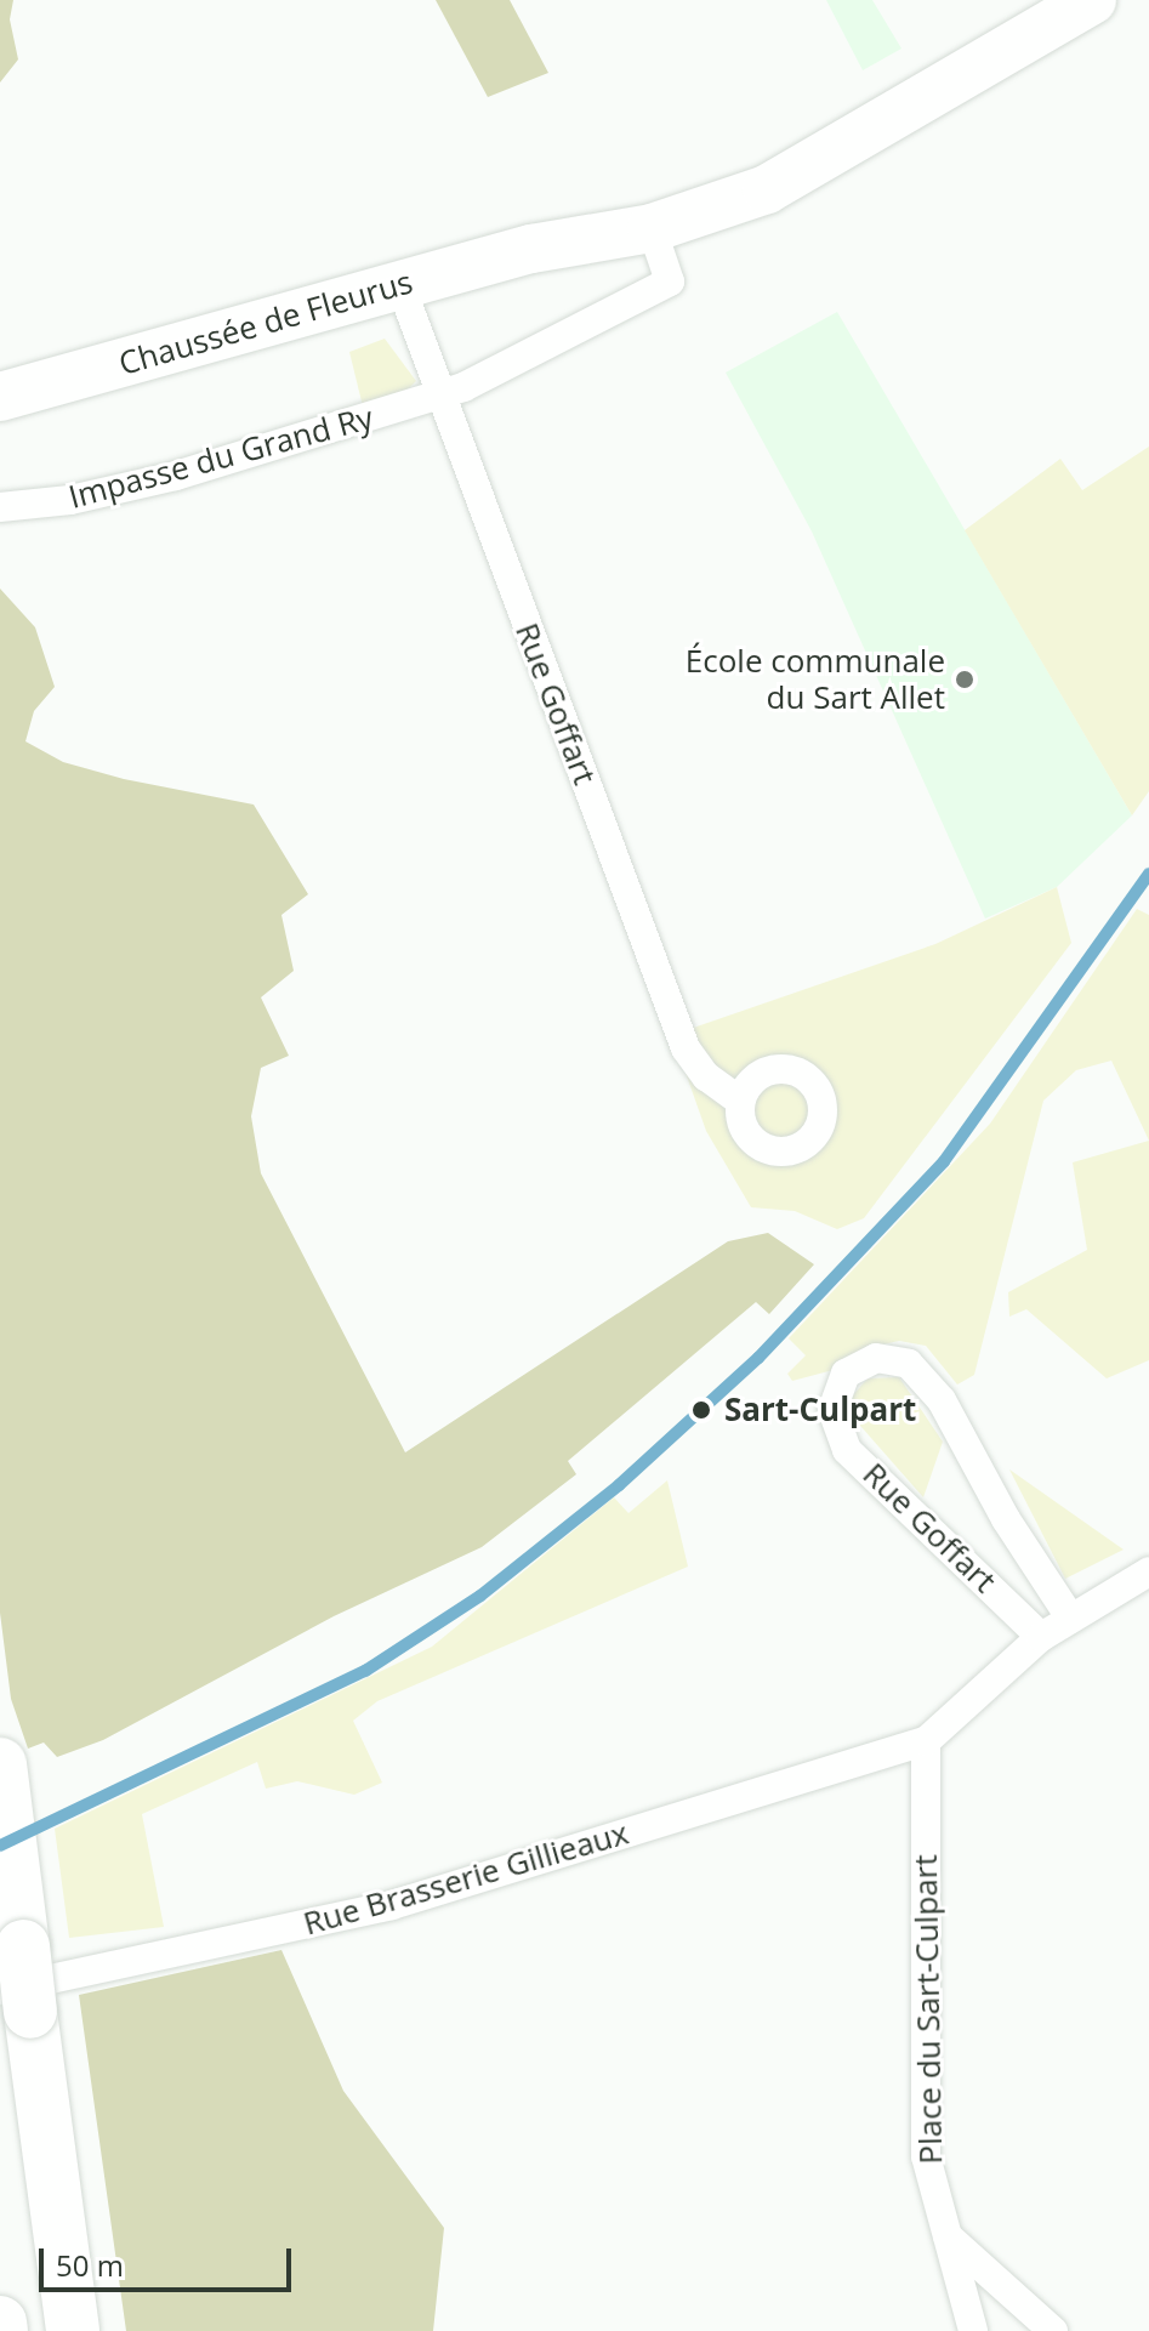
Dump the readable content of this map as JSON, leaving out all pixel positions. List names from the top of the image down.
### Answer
{
  "streets": {
    "main road": ["Chaussée de Fleurus"],
    "street": [
      "Impasse du Grand Ry",
      "Rue Goffart",
      "Rue Brasserie Gillieaux",
      "Place du Sart-Culpart"
    ]
  },
  "crossings": [
    ["Chaussée de Fleurus", "Impasse du Grand Ry"],
    ["Chaussée de Fleurus", "Rue Goffart"],
    ["Impasse du Grand Ry", "Rue Goffart"],
    ["Rue Brasserie Gillieaux", "Place du Sart-Culpart"]
  ],
  "places": ["École communale du Sart Allet", "Sart-Culpart"],
  "scale_bar": "50 m"
}
